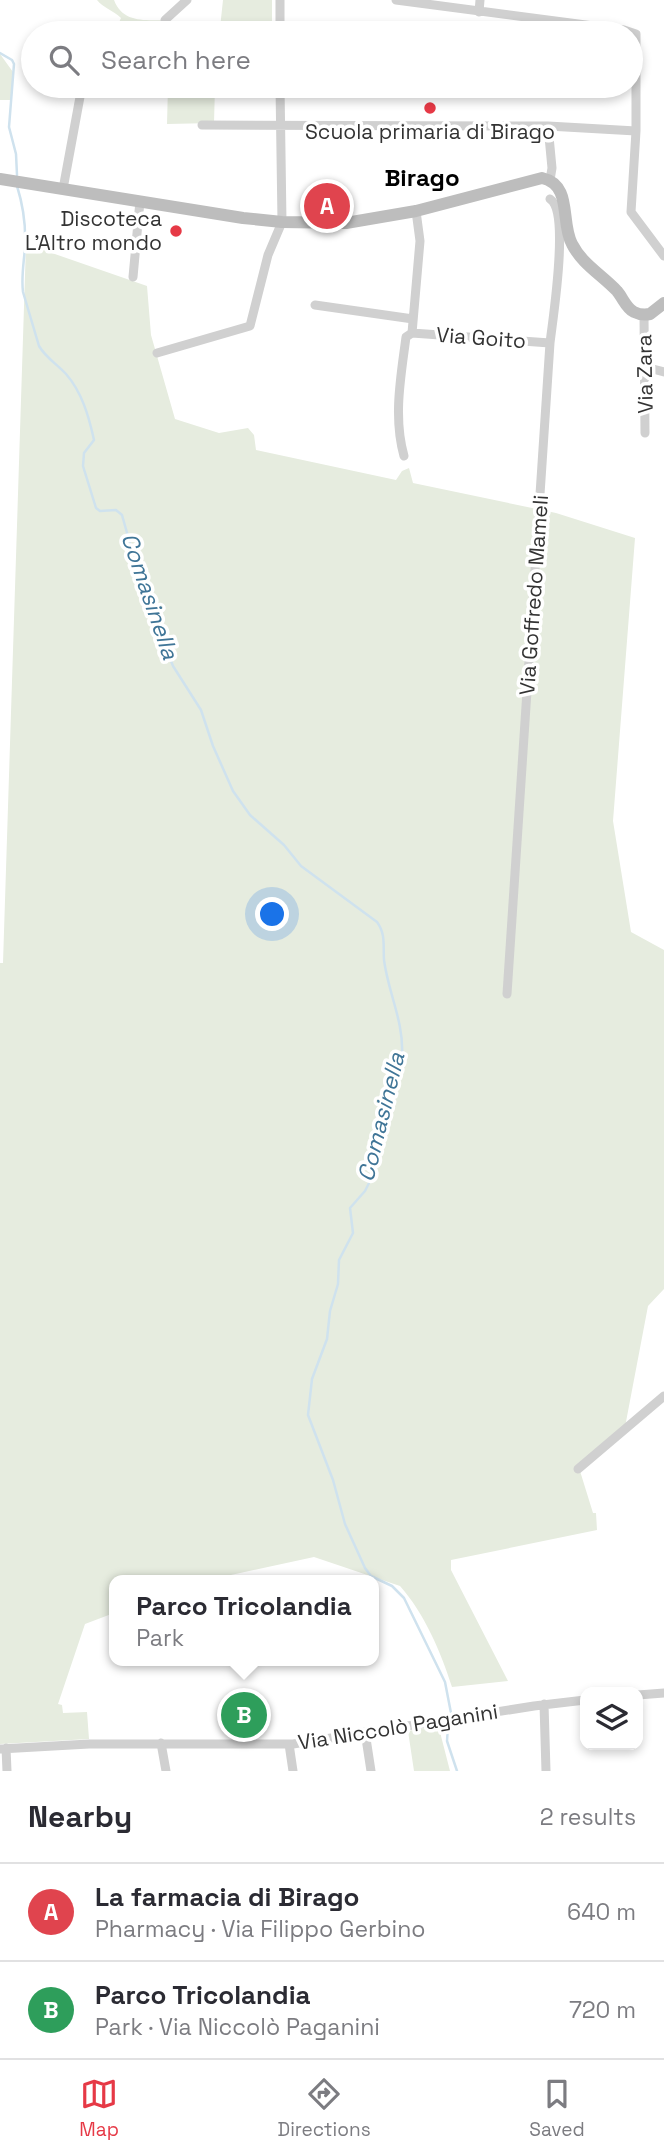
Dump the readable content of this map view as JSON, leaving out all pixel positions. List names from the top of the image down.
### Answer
{
  "streets": {
    "street": [
      "Via Goito",
      "Via Zara",
      "Via Goffredo Mameli",
      "Via Niccolò Paganini"
    ]
  },
  "crossings": [
    ["Via Goito", "Via Goffredo Mameli"]
  ],
  "districts": ["Birago"],
  "water": ["Comasinella"],
  "places": ["Scuola primaria di Birago", "Discoteca L'Altro mondo"],
  "page": {
    "search": "Search here",
    "pins": ["A", "B"],
    "popup": ["Parco Tricolandia", "Park"],
    "heading": ["Nearby", "2 results"],
    "list": [
      {
        "mark": "A",
        "name": "La farmacia di Birago",
        "note": "Pharmacy · Via Filippo Gerbino",
        "value": "640 m"
      },
      {
        "mark": "B",
        "name": "Parco Tricolandia",
        "note": "Park · Via Niccolò Paganini",
        "value": "720 m"
      }
    ],
    "nav": ["Map", "Directions", "Saved"]
  }
}
